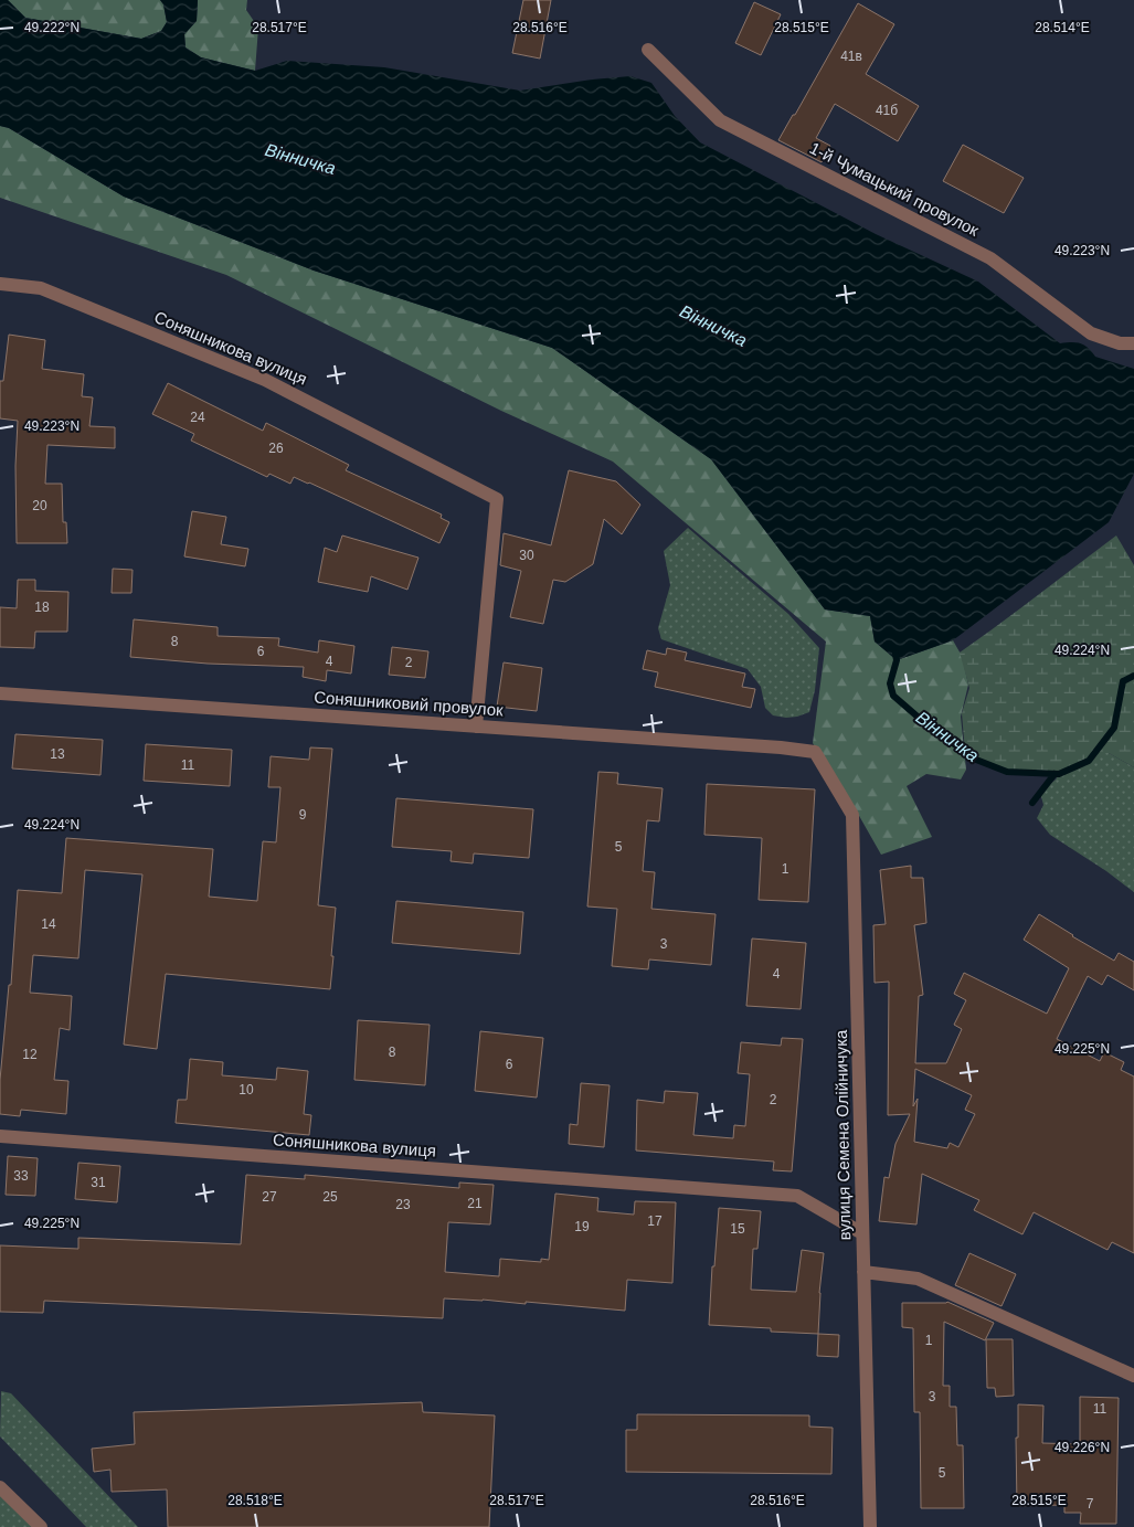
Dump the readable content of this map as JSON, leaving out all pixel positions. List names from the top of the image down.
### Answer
{
  "streets": {
    "street": [
      "1-й Чумацький провулок",
      "Соняшникова вулиця",
      "Соняшниковий провулок",
      "вулиця Семена Олійничука"
    ]
  },
  "crossings": [
    ["Соняшникова вулиця", "Соняшниковий провулок"],
    ["Соняшникова вулиця", "вулиця Семена Олійничука"],
    ["Соняшниковий провулок", "вулиця Семена Олійничука"]
  ],
  "water": ["Вінничка"],
  "house_numbers": [
    "41в",
    "41б",
    "24",
    "26",
    "20",
    "30",
    "18",
    "8",
    "6",
    "4",
    "2",
    "13",
    "11",
    "9",
    "5",
    "1",
    "14",
    "3",
    "4",
    "8",
    "12",
    "6",
    "10",
    "2",
    "33",
    "31",
    "27",
    "25",
    "21",
    "23",
    "17",
    "19",
    "15",
    "1",
    "3",
    "11",
    "5",
    "7"
  ],
  "coordinates": [
    "49.222°N",
    "28.517°E",
    "28.516°E",
    "28.515°E",
    "28.514°E",
    "49.223°N",
    "49.224°N",
    "49.225°N",
    "49.226°N",
    "28.518°E"
  ]
}
